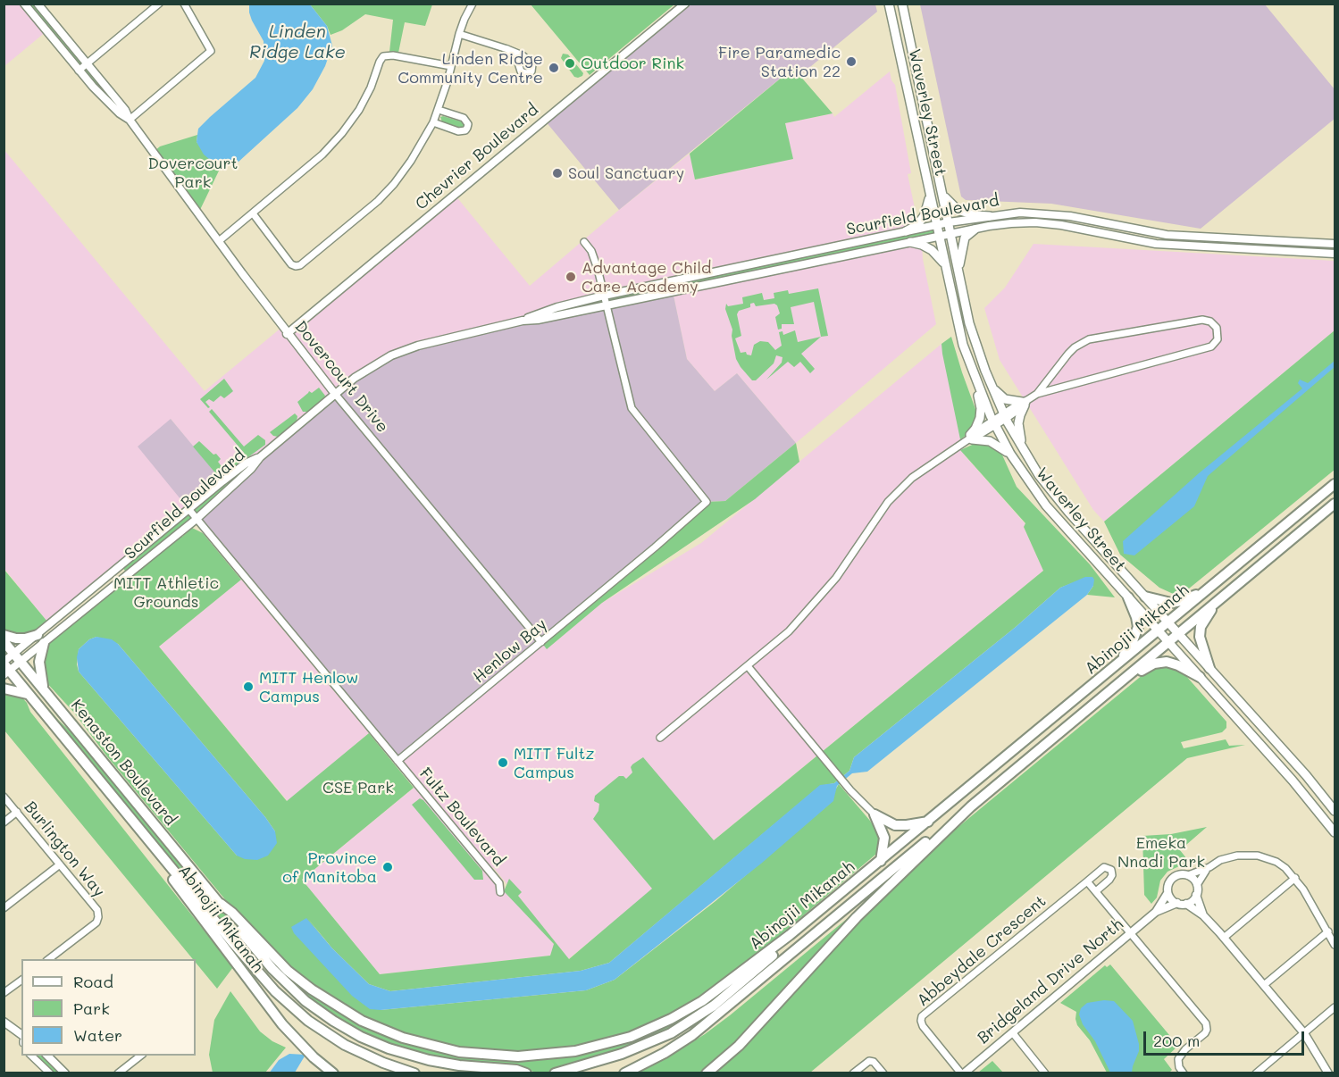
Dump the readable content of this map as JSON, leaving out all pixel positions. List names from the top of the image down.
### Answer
{
  "streets": {
    "main road": ["Waverley Street", "Abinojii Mikanah", "Kenaston Boulevard"],
    "street": [
      "Chevrier Boulevard",
      "Scurfield Boulevard",
      "Dovercourt Drive",
      "Henlow Bay",
      "Fultz Boulevard",
      "Burlington Way",
      "Abbeydale Crescent",
      "Bridgeland Drive North"
    ]
  },
  "crossings": [
    ["Waverley Street", "Scurfield Boulevard"],
    ["Waverley Street", "Abinojii Mikanah"],
    ["Chevrier Boulevard", "Dovercourt Drive"],
    ["Scurfield Boulevard", "Dovercourt Drive"],
    ["Scurfield Boulevard", "Henlow Bay"],
    ["Scurfield Boulevard", "Kenaston Boulevard"],
    ["Dovercourt Drive", "Henlow Bay"],
    ["Abinojii Mikanah", "Kenaston Boulevard"],
    ["Henlow Bay", "Fultz Boulevard"],
    ["Abbeydale Crescent", "Bridgeland Drive North"]
  ],
  "water": ["Linden Ridge Lake"],
  "parks": [
    "Dovercourt Park",
    "MITT Athletic Grounds",
    "CSE Park",
    "Emeka Nnadi Park"
  ],
  "places": [
    "Fire Paramedic Station 22",
    "Outdoor Rink",
    "Linden Ridge Community Centre",
    "Soul Sanctuary",
    "Advantage Child Care Academy",
    "MITT Henlow Campus",
    "MITT Fultz Campus",
    "Province of Manitoba"
  ],
  "legend": ["Road", "Park", "Water"],
  "scale_bar": "200 m"
}
